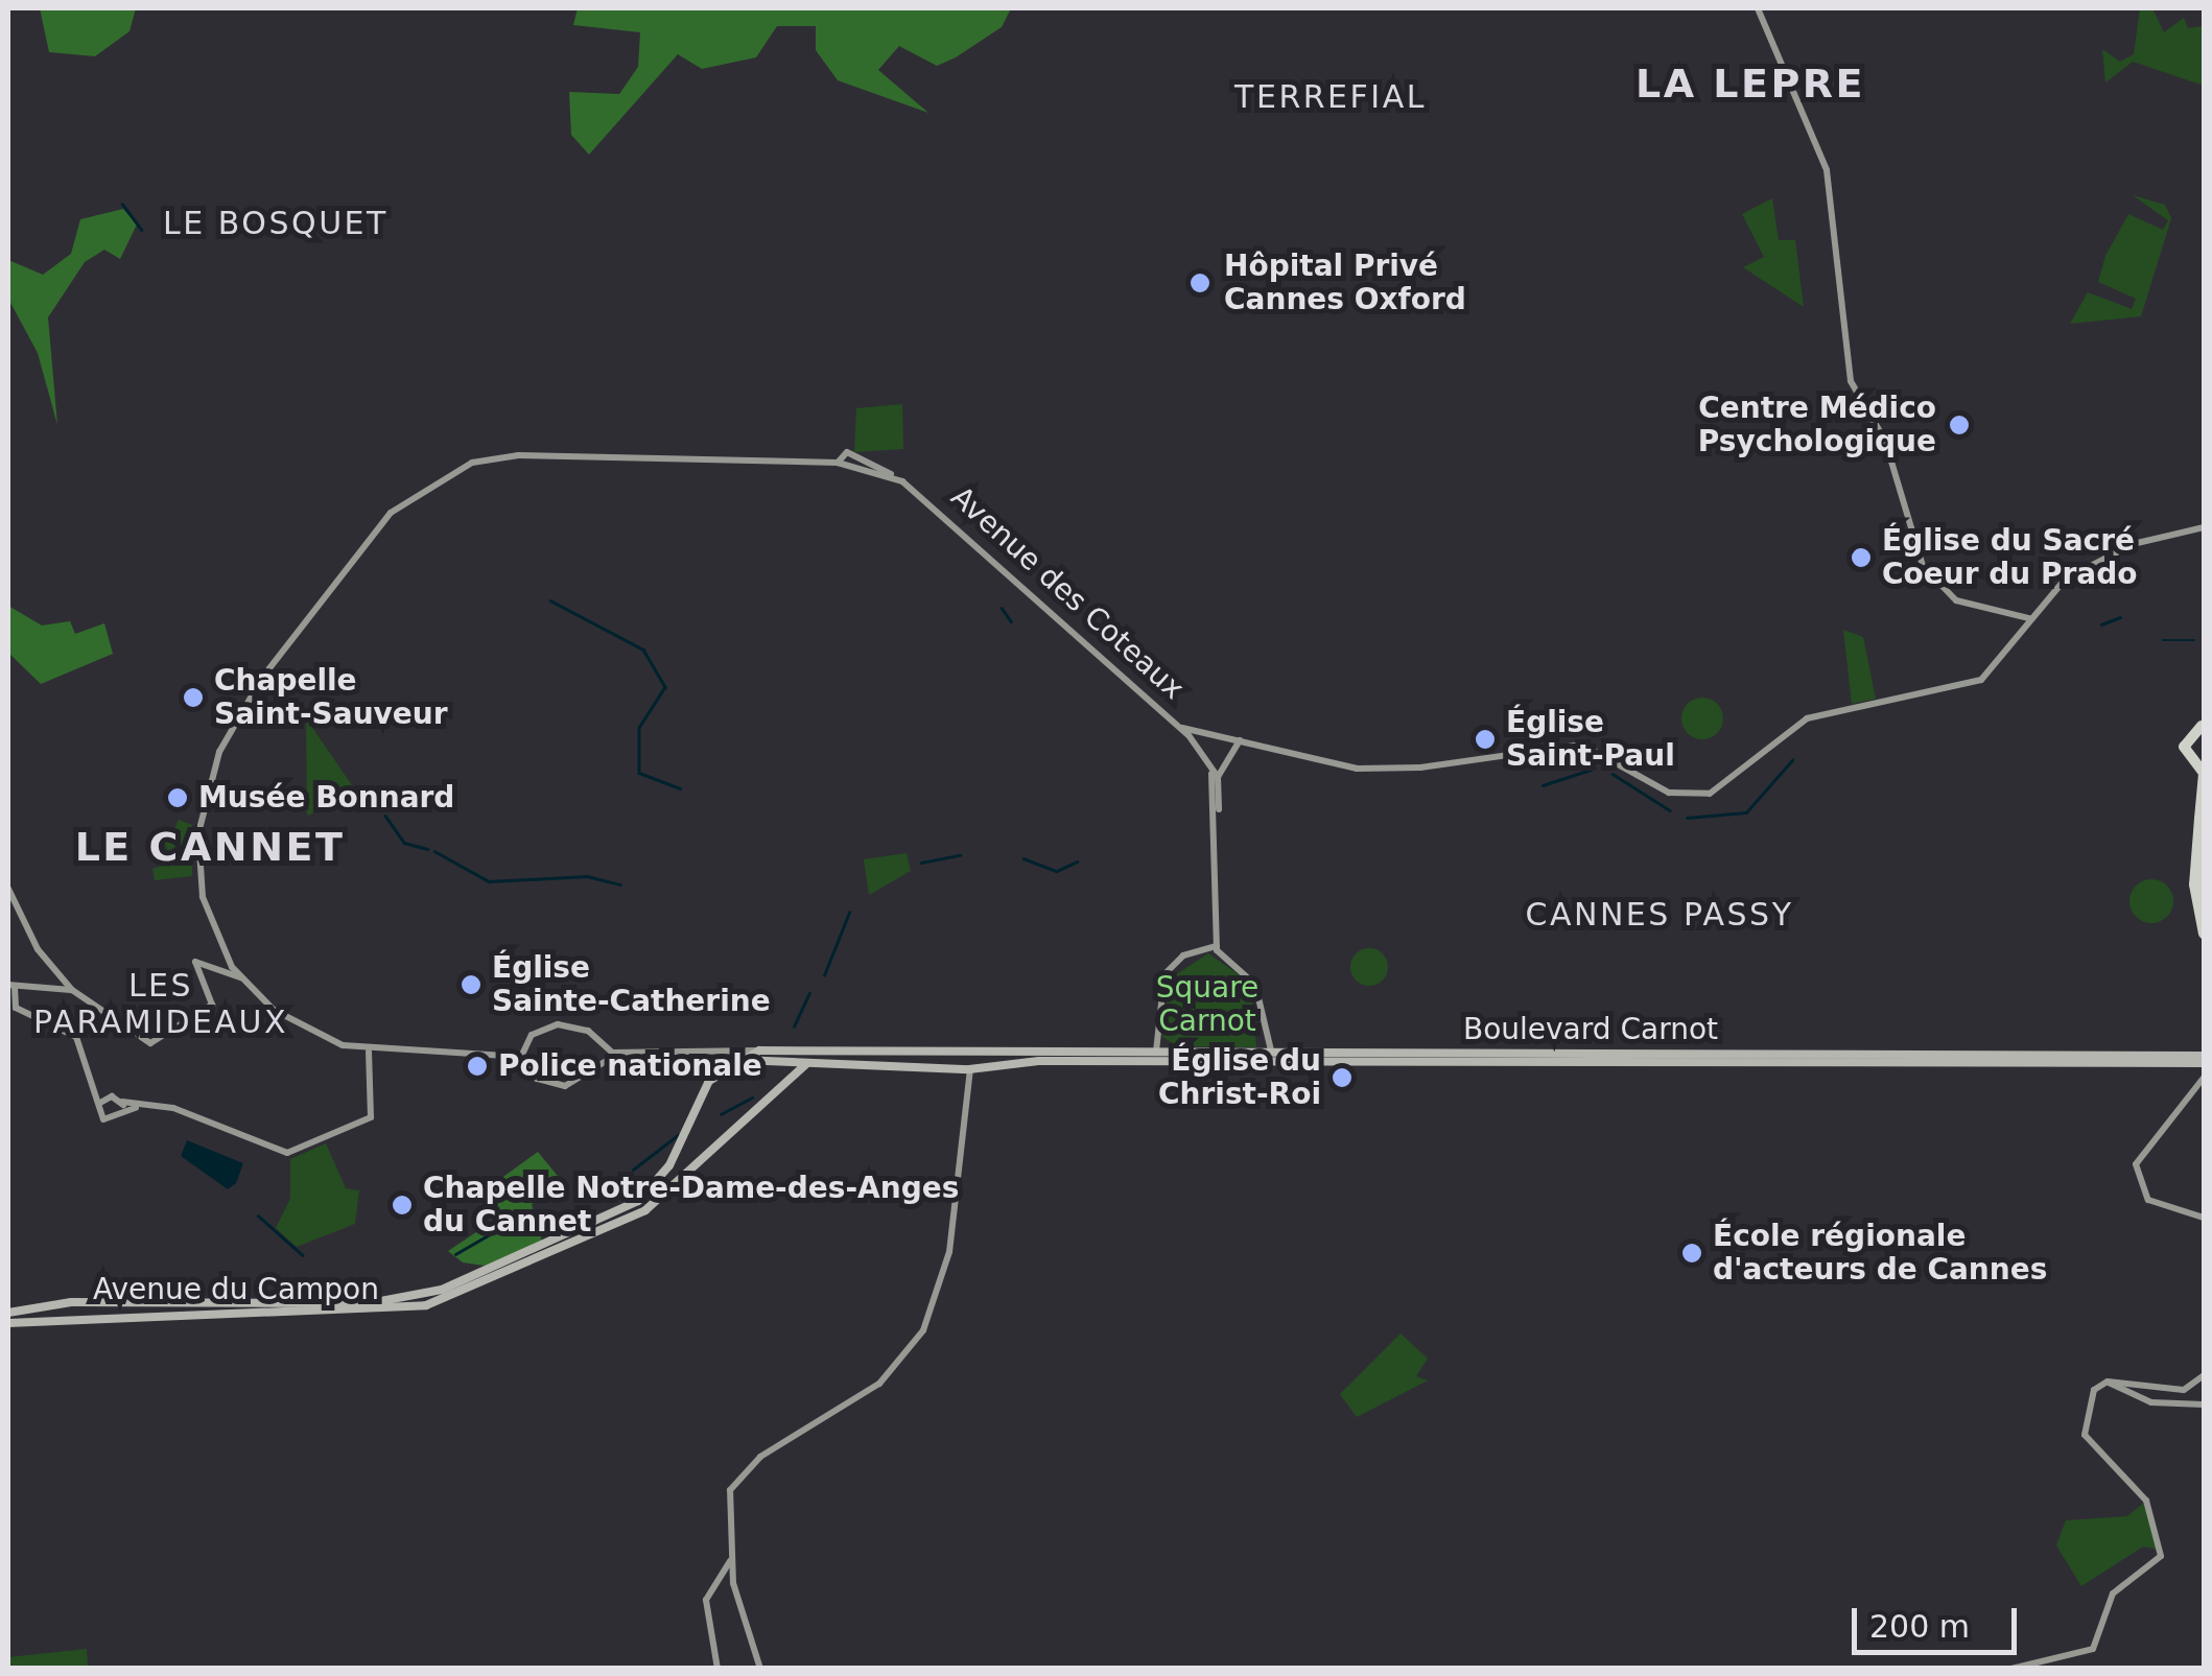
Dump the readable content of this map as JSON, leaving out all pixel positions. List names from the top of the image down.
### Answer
{
  "streets": {
    "main road": ["Avenue des Coteaux", "Boulevard Carnot", "Avenue du Campon"]
  },
  "districts": [
    "LA LEPRE",
    "TERREFIAL",
    "LE BOSQUET",
    "LE CANNET",
    "CANNES PASSY",
    "LES PARAMIDEAUX"
  ],
  "parks": ["Square Carnot"],
  "places": [
    "Hôpital Privé Cannes Oxford",
    "Centre Médico Psychologique",
    "Église du Sacré Coeur du Prado",
    "Chapelle Saint-Sauveur",
    "Église Saint-Paul",
    "Musée Bonnard",
    "Église Sainte-Catherine",
    "Police nationale",
    "Église du Christ-Roi",
    "Chapelle Notre-Dame-des-Anges du Cannet",
    "École régionale d'acteurs de Cannes"
  ],
  "scale_bar": "200 m"
}
